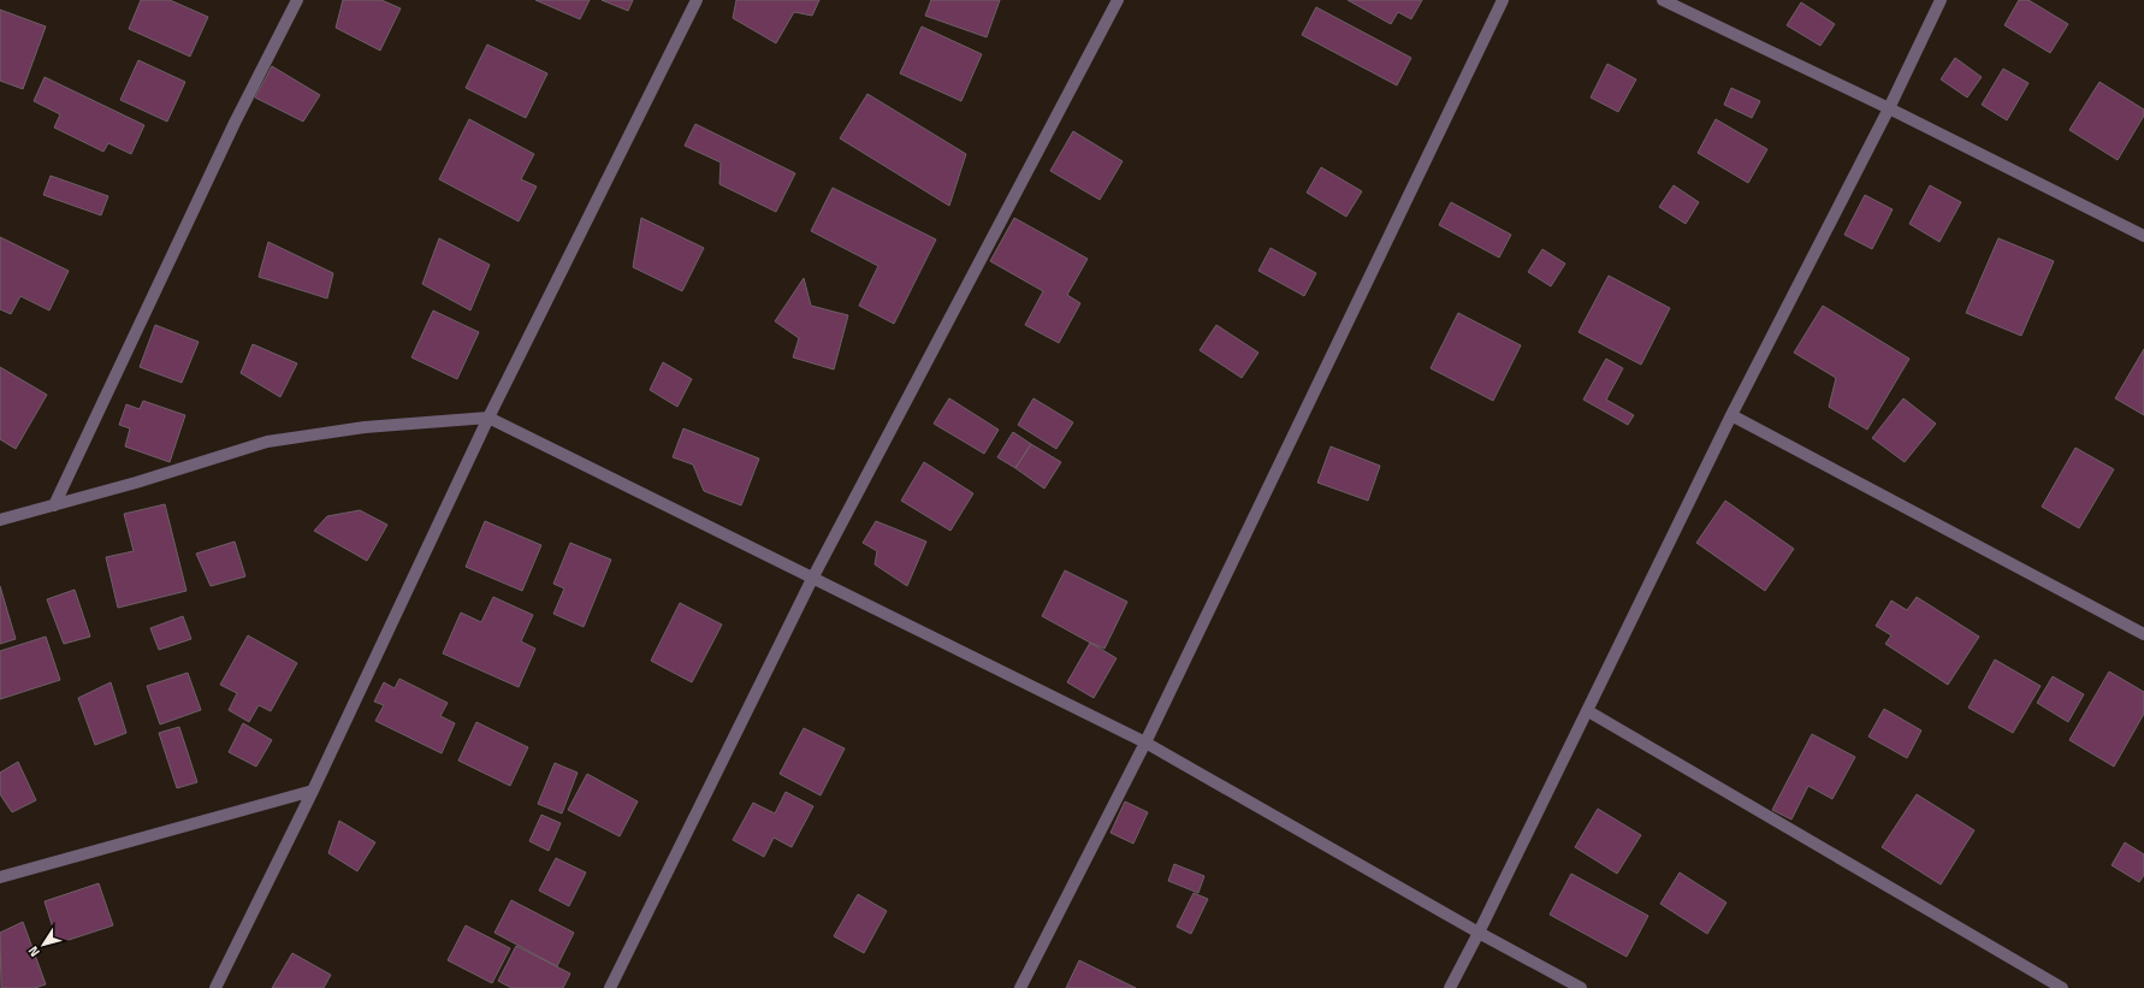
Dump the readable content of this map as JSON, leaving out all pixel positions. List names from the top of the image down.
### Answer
{
  "north": "bottom left"
}
